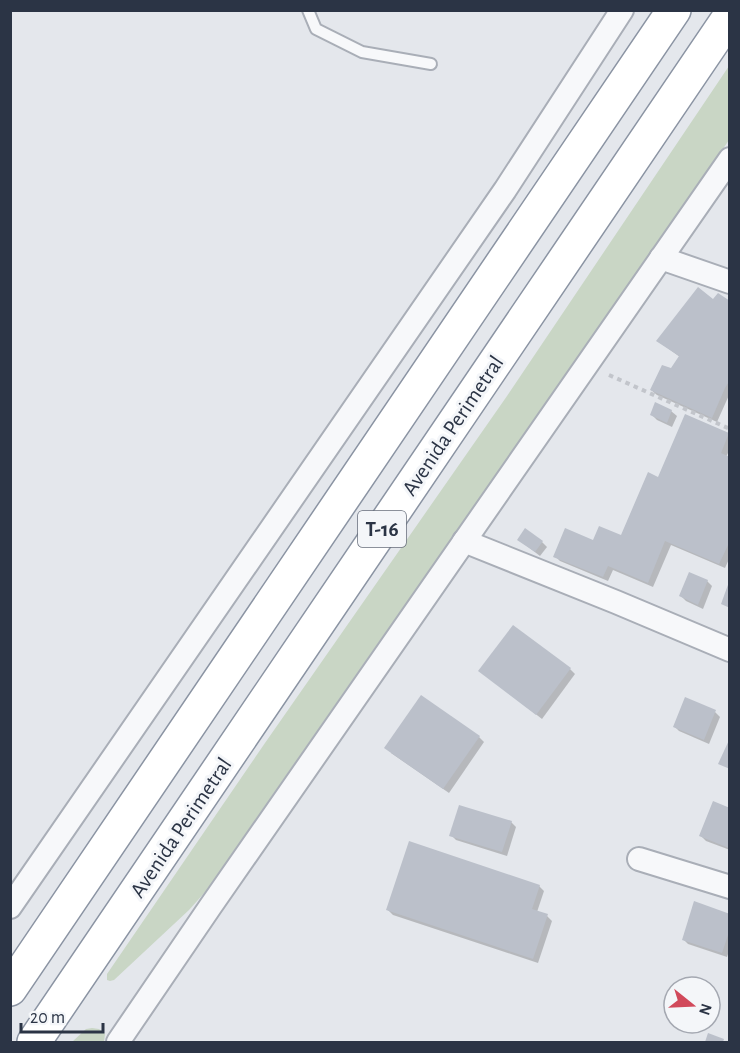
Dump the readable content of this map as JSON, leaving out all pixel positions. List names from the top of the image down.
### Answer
{
  "streets": {
    "highway": ["Avenida Perimetral", "T-16"]
  },
  "scale_bar": "20 m",
  "north": "right"
}
